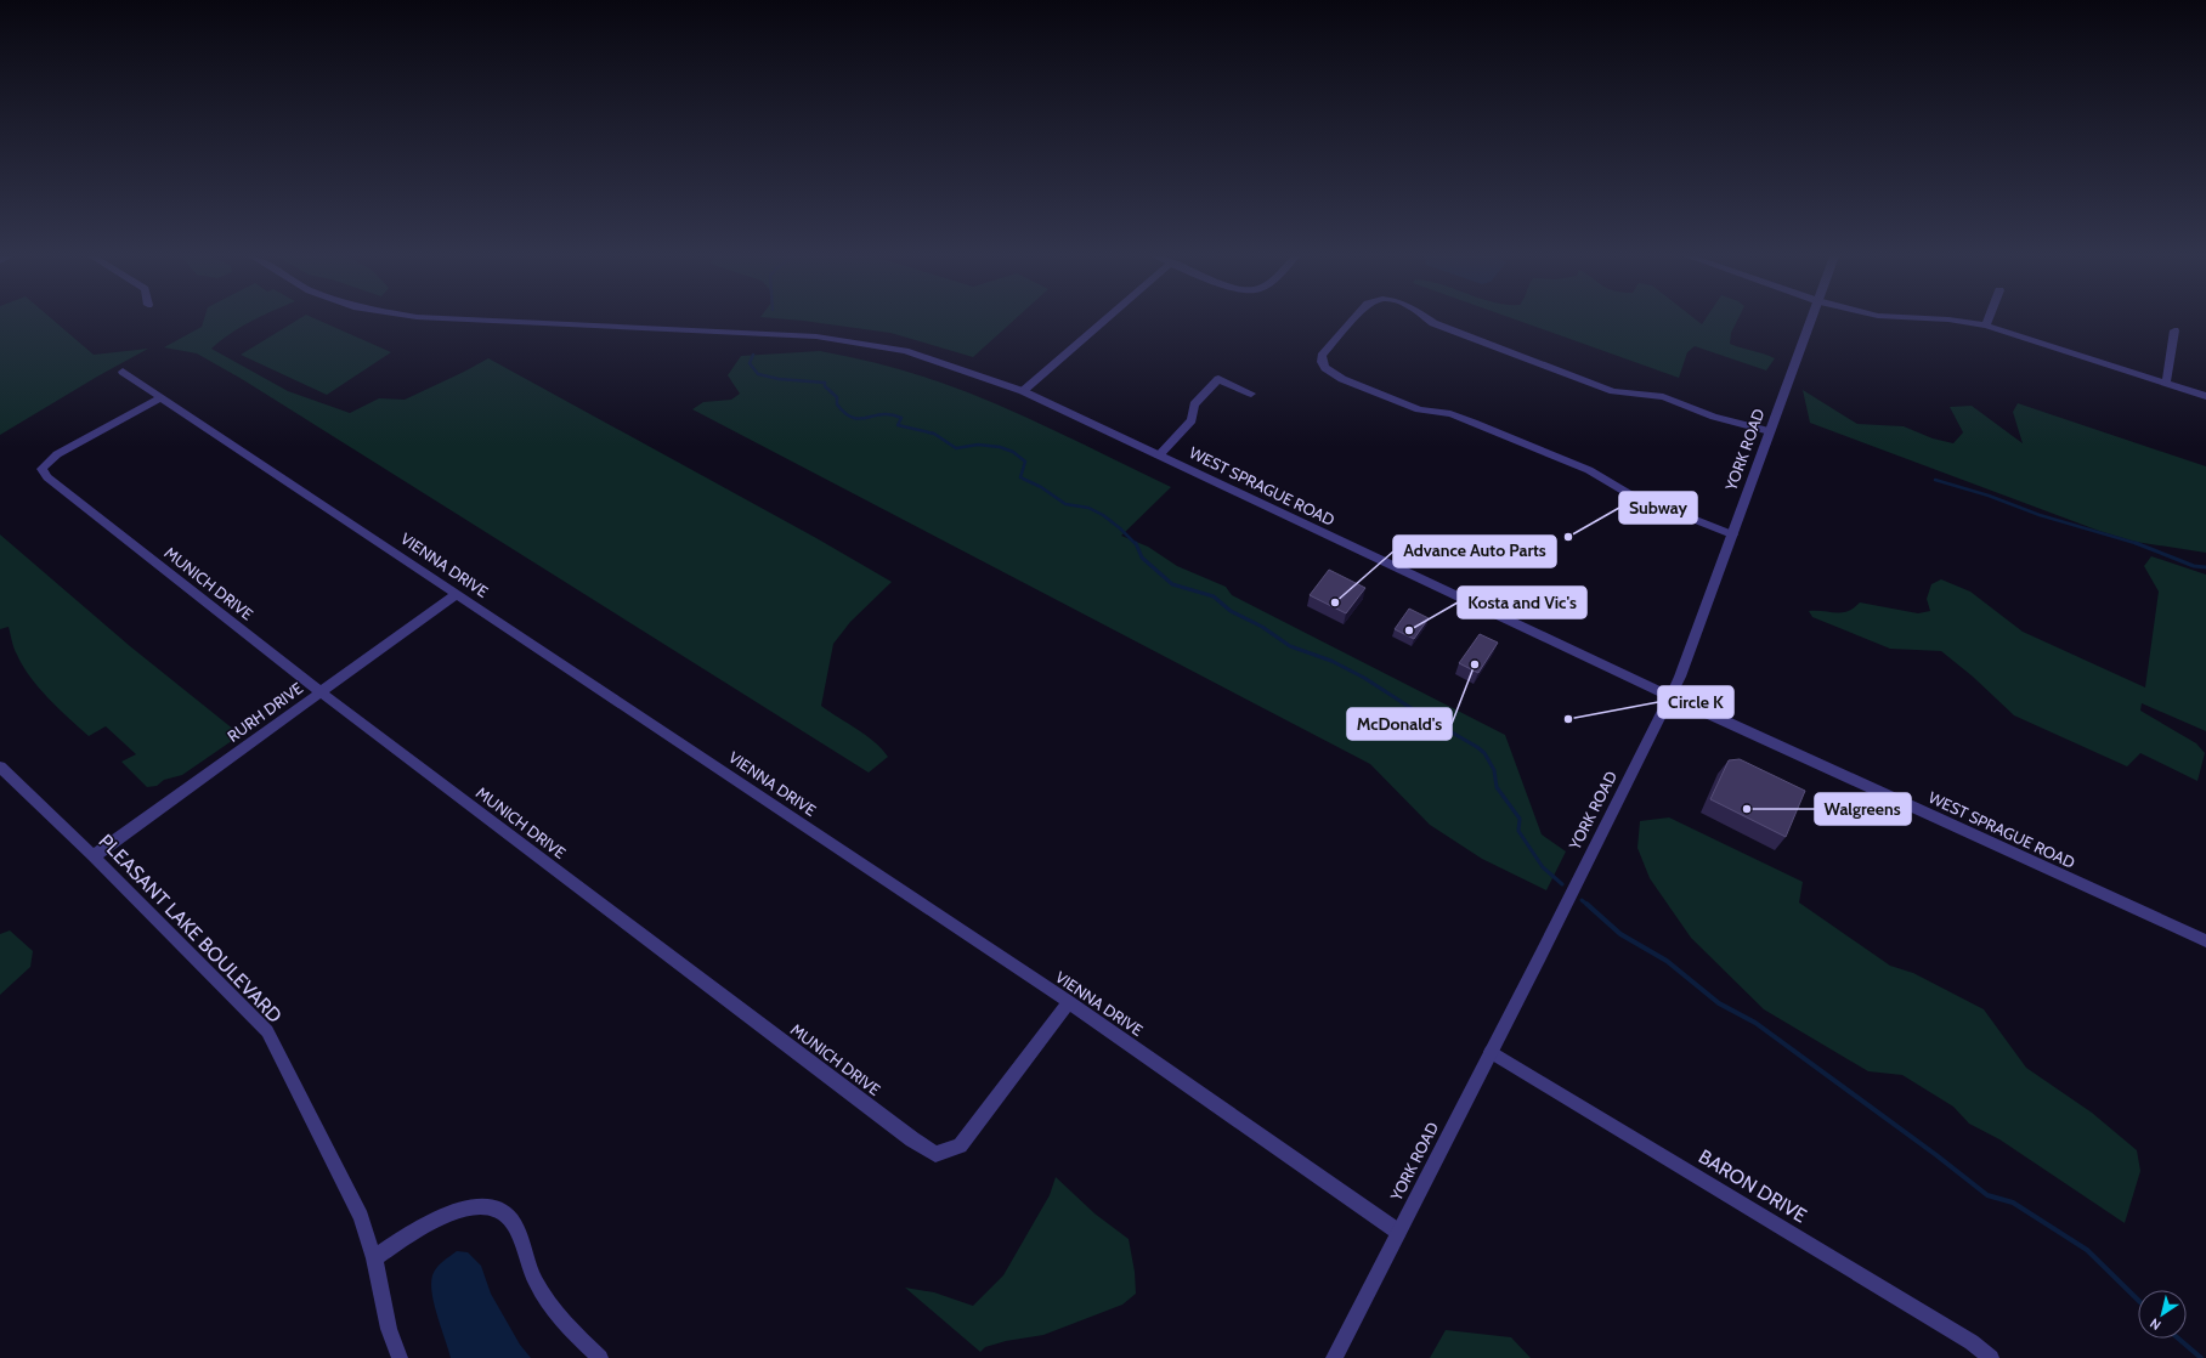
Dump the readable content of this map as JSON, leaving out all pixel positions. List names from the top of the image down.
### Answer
{
  "streets": {
    "street": [
      "YORK ROAD",
      "WEST SPRAGUE ROAD",
      "VIENNA DRIVE",
      "MUNICH DRIVE",
      "RURH DRIVE",
      "PLEASANT LAKE BOULEVARD",
      "BARON DRIVE"
    ]
  },
  "crossings": [
    ["YORK ROAD", "WEST SPRAGUE ROAD"],
    ["YORK ROAD", "VIENNA DRIVE"],
    ["YORK ROAD", "BARON DRIVE"],
    ["VIENNA DRIVE", "MUNICH DRIVE"],
    ["VIENNA DRIVE", "RURH DRIVE"],
    ["MUNICH DRIVE", "RURH DRIVE"],
    ["RURH DRIVE", "PLEASANT LAKE BOULEVARD"]
  ],
  "places": [
    "Subway",
    "Advance Auto Parts",
    "Kosta and Vic's",
    "McDonald's",
    "Circle K",
    "Walgreens"
  ],
  "north": "bottom left"
}
